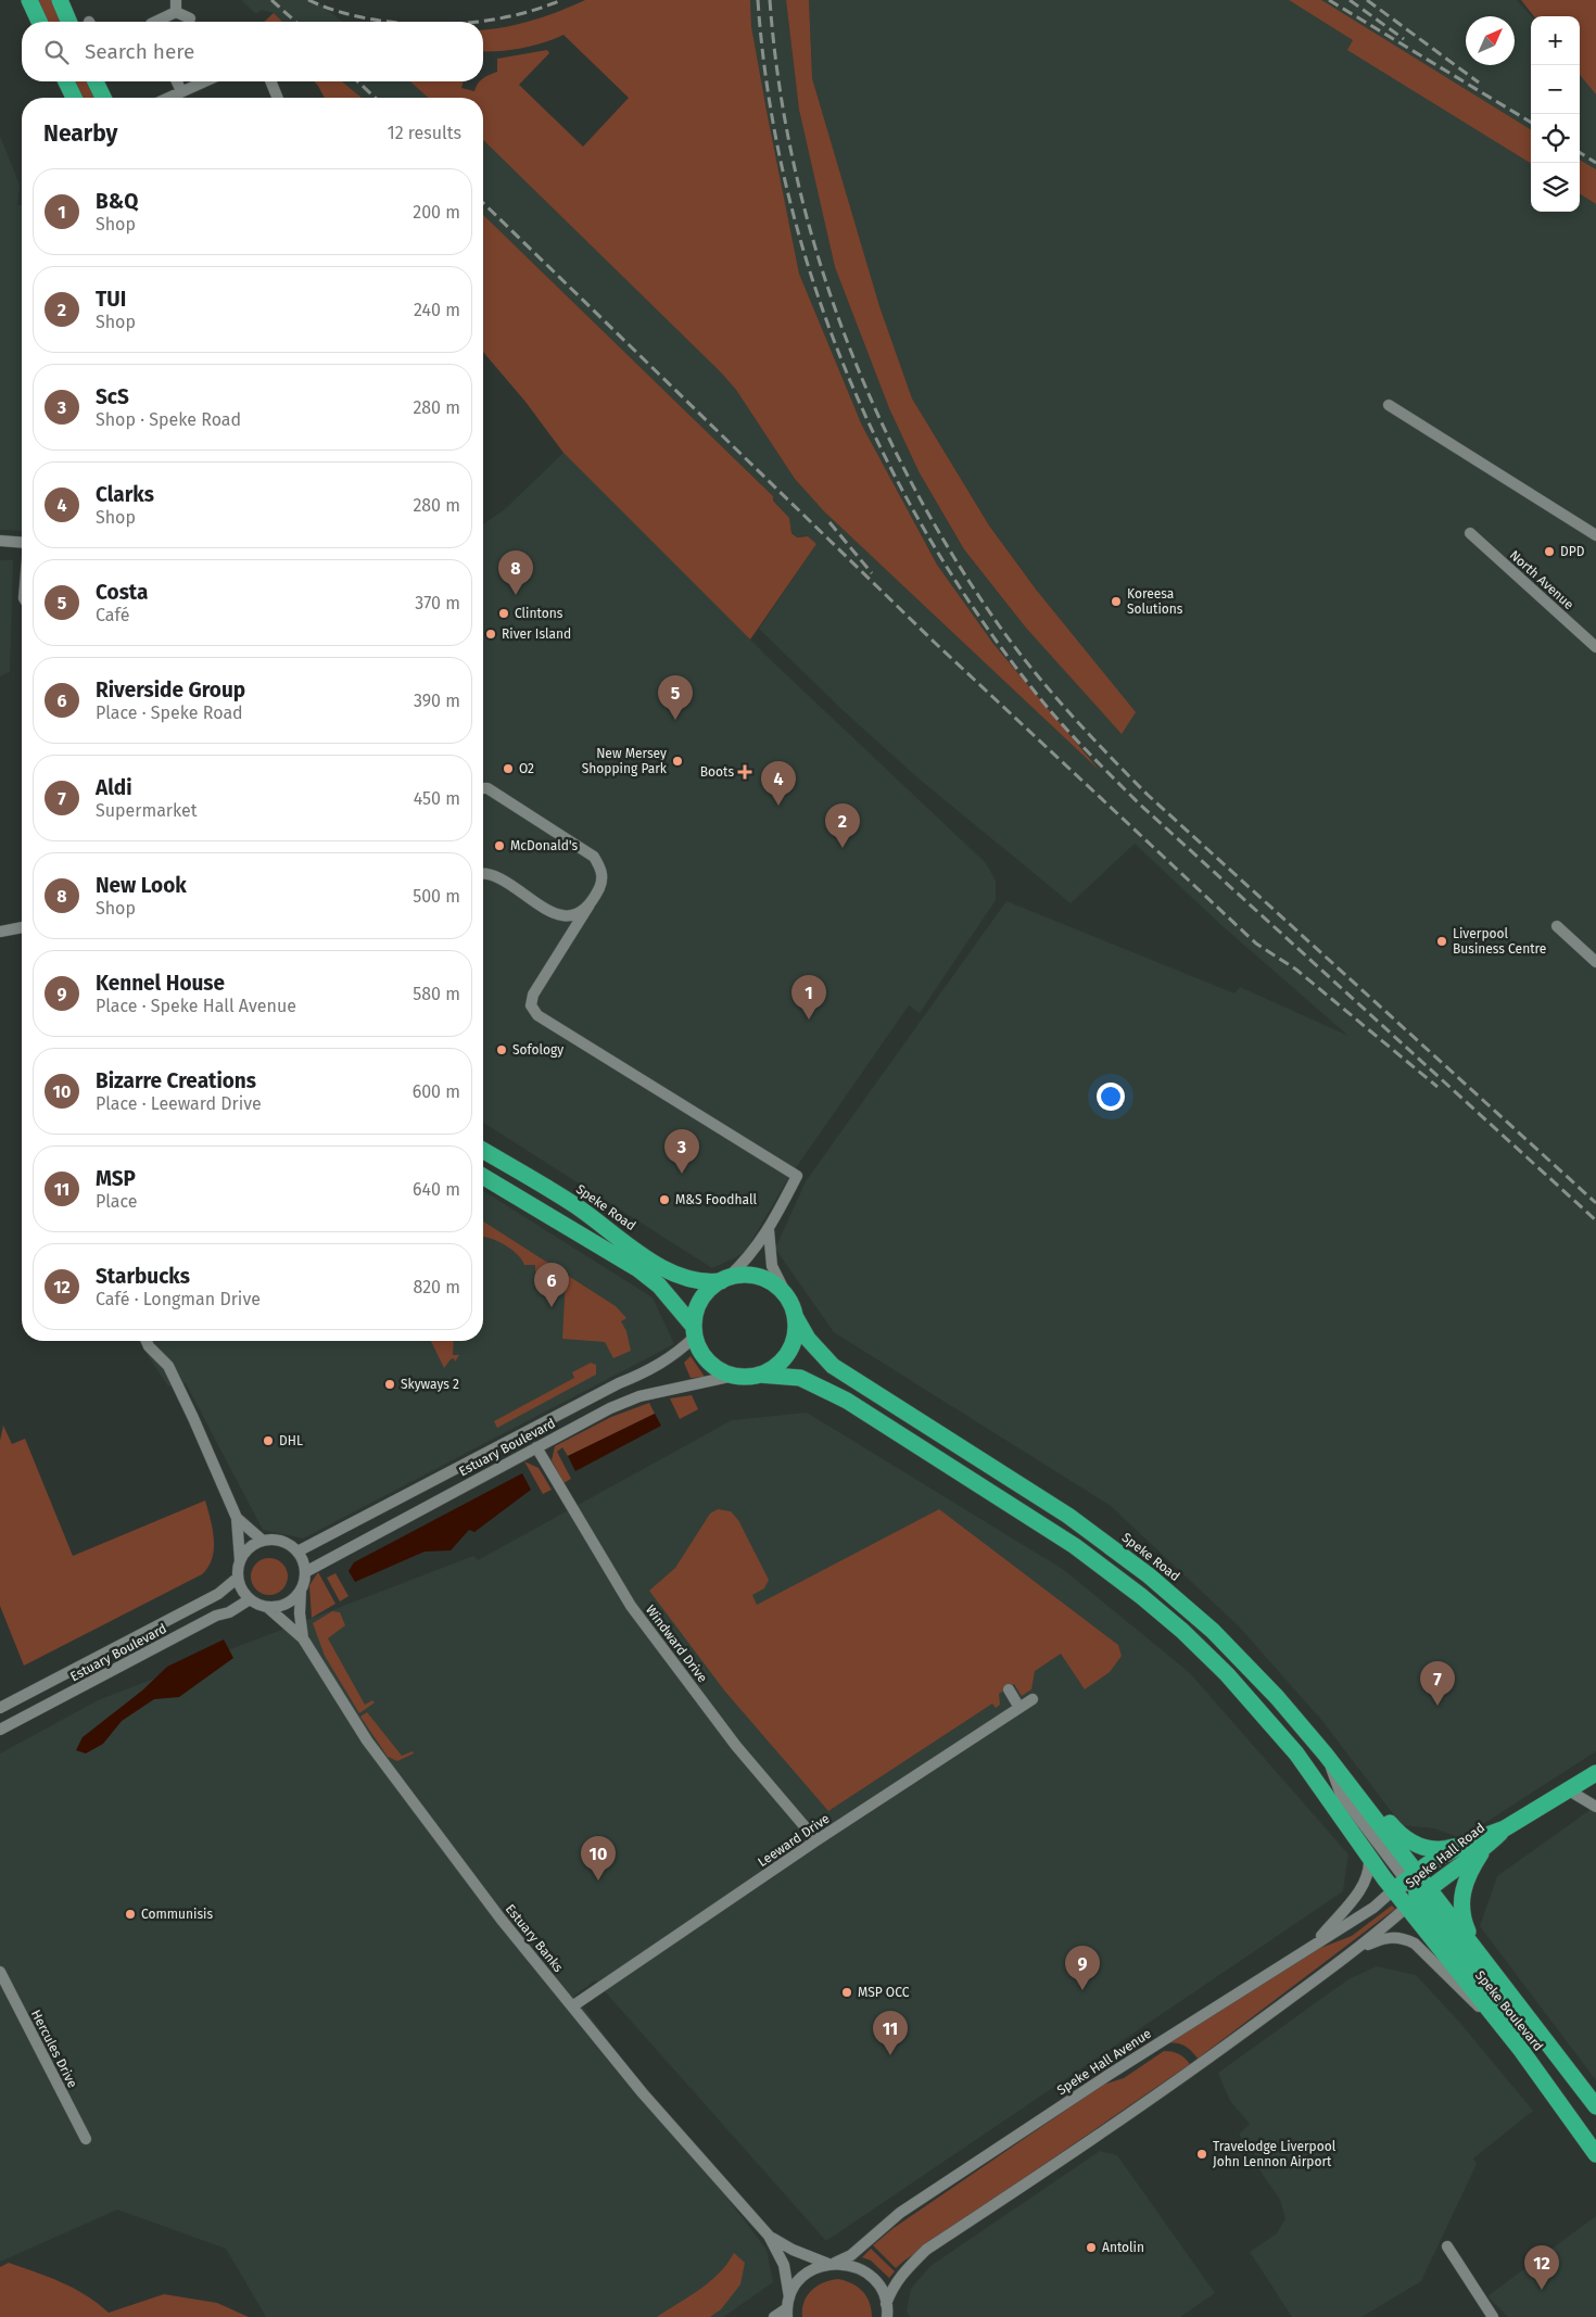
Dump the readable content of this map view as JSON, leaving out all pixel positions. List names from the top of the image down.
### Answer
{
  "streets": {
    "highway": ["Speke Road", "Speke Hall Road", "Speke Boulevard"],
    "street": [
      "North Avenue",
      "Estuary Boulevard",
      "Windward Drive",
      "Leeward Drive",
      "Estuary Banks",
      "Hercules Drive",
      "Speke Hall Avenue"
    ]
  },
  "crossings": [
    ["Speke Road", "Estuary Boulevard"],
    ["Speke Road", "Speke Hall Road"],
    ["Speke Road", "Speke Boulevard"],
    ["Speke Road", "Speke Hall Avenue"],
    ["Estuary Boulevard", "Windward Drive"],
    ["Estuary Boulevard", "Estuary Banks"],
    ["Windward Drive", "Leeward Drive"],
    ["Leeward Drive", "Estuary Banks"],
    ["Speke Hall Road", "Speke Boulevard"],
    ["Speke Hall Road", "Speke Hall Avenue"],
    ["Estuary Banks", "Speke Hall Avenue"],
    ["Speke Boulevard", "Speke Hall Avenue"]
  ],
  "places": {
    "other": [
      "DPD",
      "Koreesa Solutions",
      "Clintons",
      "River Island",
      "New Mersey Shopping Park",
      "O2",
      "McDonald's",
      "Liverpool Business Centre",
      "Sofology",
      "M&S Foodhall",
      "Skyways 2",
      "DHL",
      "Communisis",
      "MSP OCC",
      "Travelodge Liverpool John Lennon Airport",
      "Antolin"
    ],
    "health": ["Boots"]
  },
  "north": "top right",
  "page": {
    "map_buttons": ["+", "−"],
    "search": "Search here",
    "heading": ["Nearby", "12 results"],
    "list": [
      {
        "mark": "1",
        "name": "B&Q",
        "note": "Shop",
        "value": "200 m"
      },
      {
        "mark": "2",
        "name": "TUI",
        "note": "Shop",
        "value": "240 m"
      },
      {
        "mark": "3",
        "name": "ScS",
        "note": "Shop · Speke Road",
        "value": "280 m"
      },
      {
        "mark": "4",
        "name": "Clarks",
        "note": "Shop",
        "value": "280 m"
      },
      {
        "mark": "5",
        "name": "Costa",
        "note": "Café",
        "value": "370 m"
      },
      {
        "mark": "6",
        "name": "Riverside Group",
        "note": "Place · Speke Road",
        "value": "390 m"
      },
      {
        "mark": "7",
        "name": "Aldi",
        "note": "Supermarket",
        "value": "450 m"
      },
      {
        "mark": "8",
        "name": "New Look",
        "note": "Shop",
        "value": "500 m"
      },
      {
        "mark": "9",
        "name": "Kennel House",
        "note": "Place · Speke Hall Avenue",
        "value": "580 m"
      },
      {
        "mark": "10",
        "name": "Bizarre Creations",
        "note": "Place · Leeward Drive",
        "value": "600 m"
      },
      {
        "mark": "11",
        "name": "MSP",
        "note": "Place",
        "value": "640 m"
      },
      {
        "mark": "12",
        "name": "Starbucks",
        "note": "Café · Longman Drive",
        "value": "820 m"
      }
    ],
    "pins": [
      "8",
      "5",
      "4",
      "2",
      "1",
      "3",
      "6",
      "7",
      "10",
      "9",
      "11",
      "12"
    ]
  }
}
